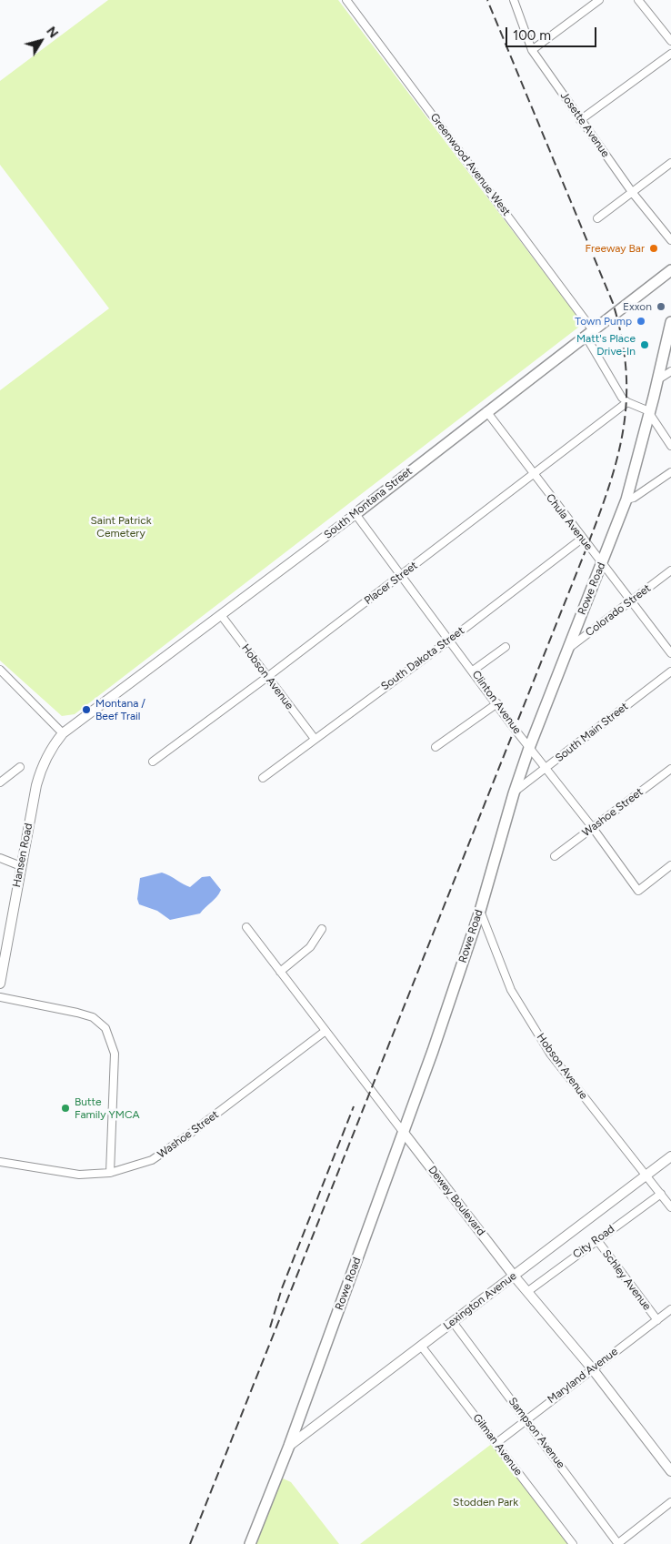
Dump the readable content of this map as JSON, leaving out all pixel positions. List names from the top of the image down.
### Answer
{
  "streets": {
    "main road": ["South Montana Street", "Rowe Road"],
    "street": [
      "Josette Avenue",
      "Greenwood Avenue West",
      "Chula Avenue",
      "Placer Street",
      "Colorado Street",
      "South Dakota Street",
      "Hobson Avenue",
      "Clinton Avenue",
      "South Main Street",
      "Washoe Street",
      "Hansen Road",
      "Dewey Boulevard",
      "City Road",
      "Schley Avenue",
      "Lexington Avenue",
      "Maryland Avenue",
      "Sampson Avenue",
      "Gilman Avenue"
    ]
  },
  "crossings": [
    ["Greenwood Avenue West", "South Montana Street"],
    ["Greenwood Avenue West", "Placer Street"],
    ["South Montana Street", "Chula Avenue"],
    ["South Montana Street", "Hobson Avenue"],
    ["South Montana Street", "Clinton Avenue"],
    ["South Montana Street", "Hansen Road"],
    ["Chula Avenue", "Placer Street"],
    ["Chula Avenue", "Rowe Road"],
    ["Chula Avenue", "Colorado Street"],
    ["Chula Avenue", "South Dakota Street"],
    ["Placer Street", "Hobson Avenue"],
    ["Placer Street", "Clinton Avenue"],
    ["Rowe Road", "Colorado Street"],
    ["Rowe Road", "Hobson Avenue"],
    ["Rowe Road", "Clinton Avenue"],
    ["Rowe Road", "South Main Street"],
    ["Rowe Road", "Dewey Boulevard"],
    ["Rowe Road", "Lexington Avenue"],
    ["South Dakota Street", "Hobson Avenue"],
    ["South Dakota Street", "Clinton Avenue"],
    ["Hobson Avenue", "City Road"],
    ["Hobson Avenue", "Lexington Avenue"],
    ["Clinton Avenue", "South Main Street"],
    ["Clinton Avenue", "Washoe Street"],
    ["Washoe Street", "Dewey Boulevard"],
    ["Dewey Boulevard", "City Road"],
    ["Dewey Boulevard", "Lexington Avenue"],
    ["Dewey Boulevard", "Maryland Avenue"],
    ["City Road", "Schley Avenue"],
    ["Schley Avenue", "Maryland Avenue"],
    ["Lexington Avenue", "Sampson Avenue"],
    ["Lexington Avenue", "Gilman Avenue"],
    ["Maryland Avenue", "Sampson Avenue"],
    ["Maryland Avenue", "Gilman Avenue"]
  ],
  "parks": ["Saint Patrick Cemetery", "Stodden Park"],
  "places": [
    "Freeway Bar",
    "Exxon",
    "Town Pump",
    "Matt's Place Drive-In",
    "Montana / Beef Trail",
    "Butte Family YMCA"
  ],
  "scale_bar": "100 m",
  "north": "top right"
}
